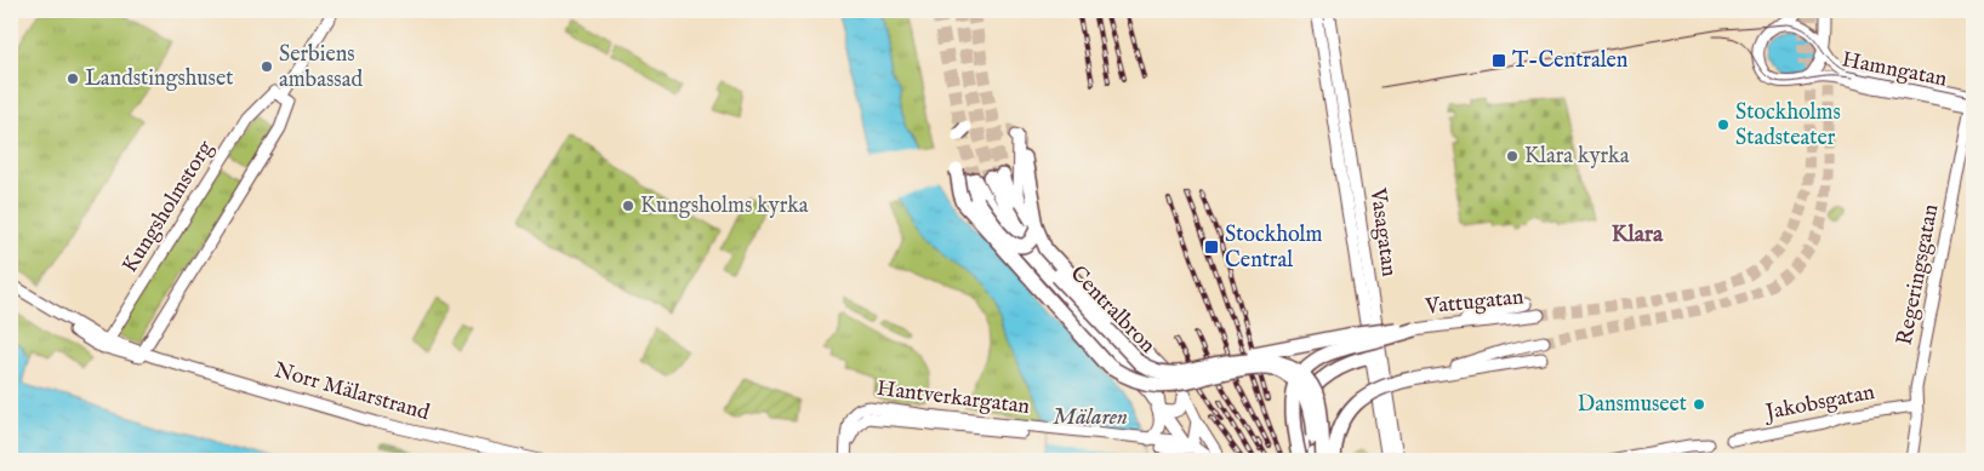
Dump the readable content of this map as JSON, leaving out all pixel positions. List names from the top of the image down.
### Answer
{
  "streets": {
    "highway": ["Centralbron"],
    "street": [
      "Hamngatan",
      "Kungsholmstorg",
      "Vasagatan",
      "Regeringsgatan",
      "Vattugatan",
      "Norr Mälarstrand",
      "Hantverkargatan",
      "Jakobsgatan"
    ]
  },
  "crossings": [
    ["Hamngatan", "Regeringsgatan"],
    ["Kungsholmstorg", "Norr Mälarstrand"],
    ["Regeringsgatan", "Jakobsgatan"]
  ],
  "districts": ["Klara"],
  "water": ["Mälaren"],
  "places": {
    "transit": ["T-Centralen", "Stockholm Central"],
    "other": [
      "Serbiens ambassad",
      "Landstingshuset",
      "Stockholms Stadsteater",
      "Klara kyrka",
      "Kungsholms kyrka",
      "Dansmuseet"
    ]
  }
}
